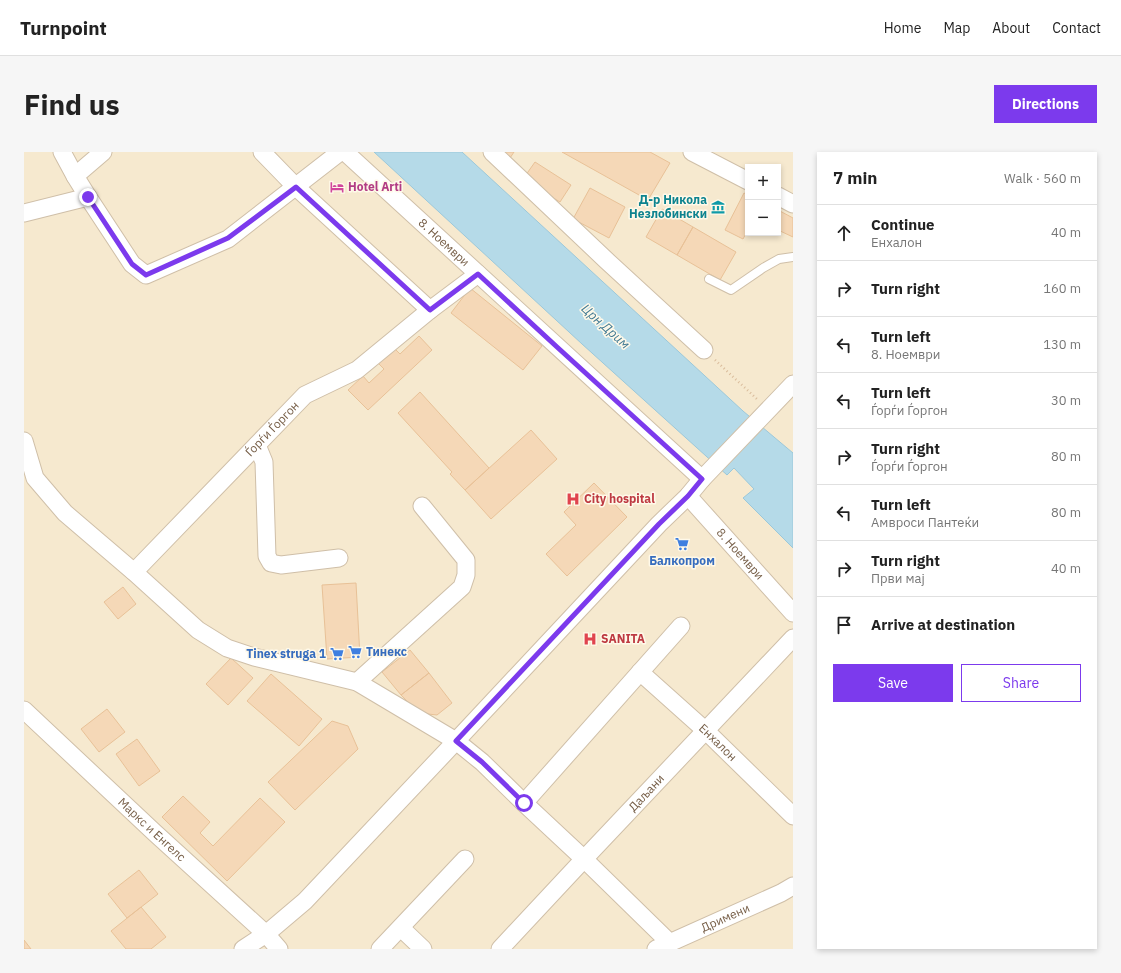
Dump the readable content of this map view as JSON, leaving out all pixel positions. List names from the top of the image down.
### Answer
{
  "streets": {
    "street": [
      "8. Ноември",
      "Ѓорѓи Ѓоргон",
      "Енхалон",
      "Даљани",
      "Маркс и Енгелс",
      "Дримени"
    ]
  },
  "crossings": [
    ["8. Ноември", "Ѓорѓи Ѓоргон"],
    ["Енхалон", "Даљани"]
  ],
  "water": ["Црн Дрим"],
  "places": {
    "hotel": ["Hotel Arti"],
    "museum": ["Д-р Никола Незлобински"],
    "hospital": ["City hospital", "SANITA"],
    "supermarket": ["Балкопром", "Тинекс", "Tinex struga 1"]
  },
  "page": {
    "header": "Turnpoint",
    "nav": [
      "Home",
      "Map",
      "About",
      "Contact"
    ],
    "buttons": [
      "Directions",
      ["Save", "Share"]
    ],
    "title": "Find us",
    "heading": ["7 min", "Walk · 560 m"],
    "map_buttons": ["+", "−"],
    "list": [
      ["Continue", "Енхалон", "40 m"],
      ["Turn right", "160 m"],
      ["Turn left", "8. Ноември", "130 m"],
      ["Turn left", "Ѓорѓи Ѓоргон", "30 m"],
      ["Turn right", "Ѓорѓи Ѓоргон", "80 m"],
      ["Turn left", "Амвроси Пантеќи", "80 m"],
      ["Turn right", "Први мај", "40 m"],
      "Arrive at destination"
    ]
  }
}
